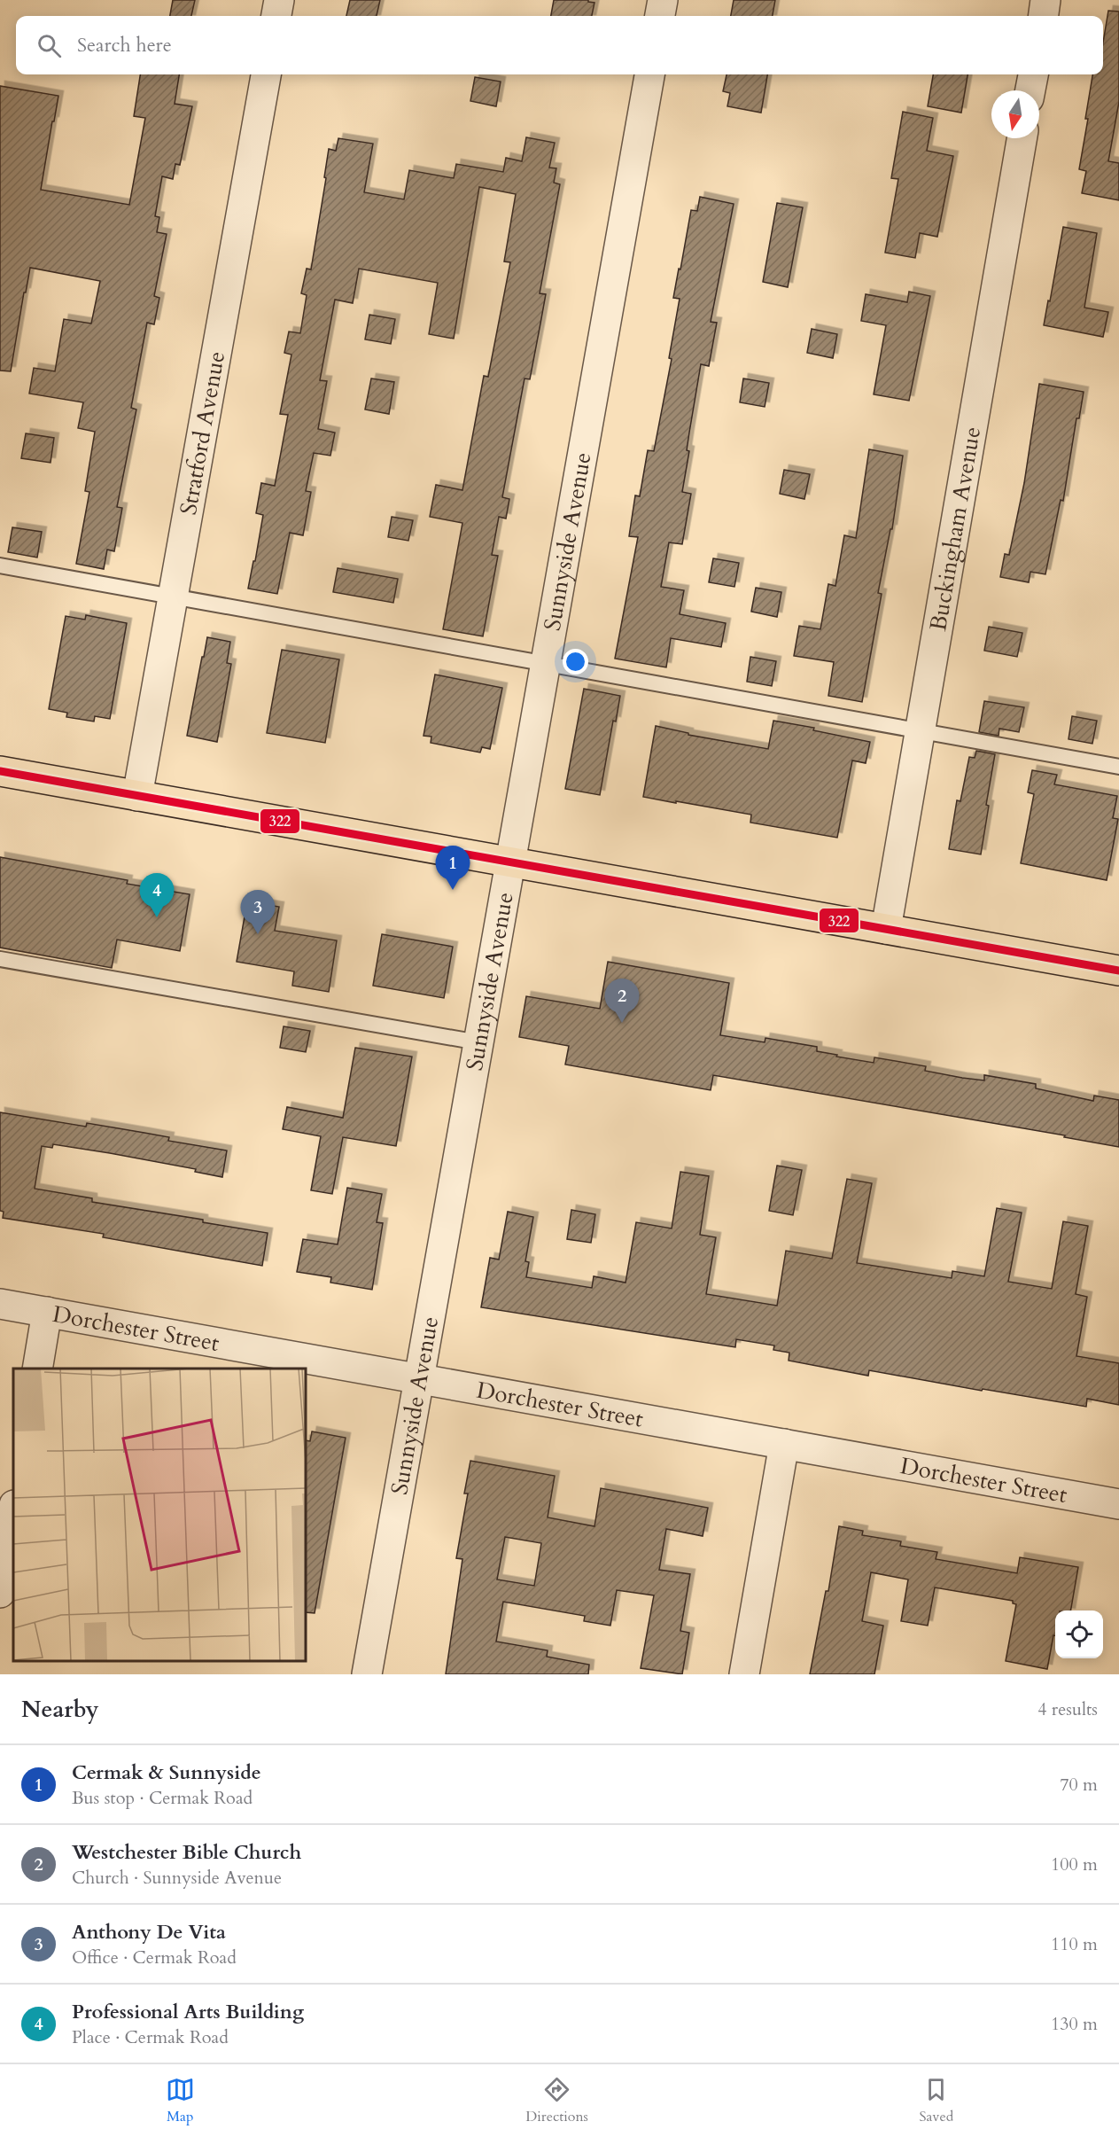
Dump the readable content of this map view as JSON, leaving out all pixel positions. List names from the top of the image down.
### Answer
{
  "streets": {
    "street": [
      "Stratford Avenue",
      "Buckingham Avenue",
      "Sunnyside Avenue",
      "Dorchester Street"
    ]
  },
  "crossings": [
    ["Sunnyside Avenue", "Dorchester Street"]
  ],
  "lines": ["transit line 322"],
  "north": "bottom",
  "page": {
    "search": "Search here",
    "pins": [
      "1",
      "4",
      "3",
      "2"
    ],
    "heading": ["Nearby", "4 results"],
    "list": [
      {
        "mark": "1",
        "name": "Cermak & Sunnyside",
        "note": "Bus stop · Cermak Road",
        "value": "70 m"
      },
      {
        "mark": "2",
        "name": "Westchester Bible Church",
        "note": "Church · Sunnyside Avenue",
        "value": "100 m"
      },
      {
        "mark": "3",
        "name": "Anthony De Vita",
        "note": "Office · Cermak Road",
        "value": "110 m"
      },
      {
        "mark": "4",
        "name": "Professional Arts Building",
        "note": "Place · Cermak Road",
        "value": "130 m"
      }
    ],
    "nav": ["Map", "Directions", "Saved"]
  }
}
